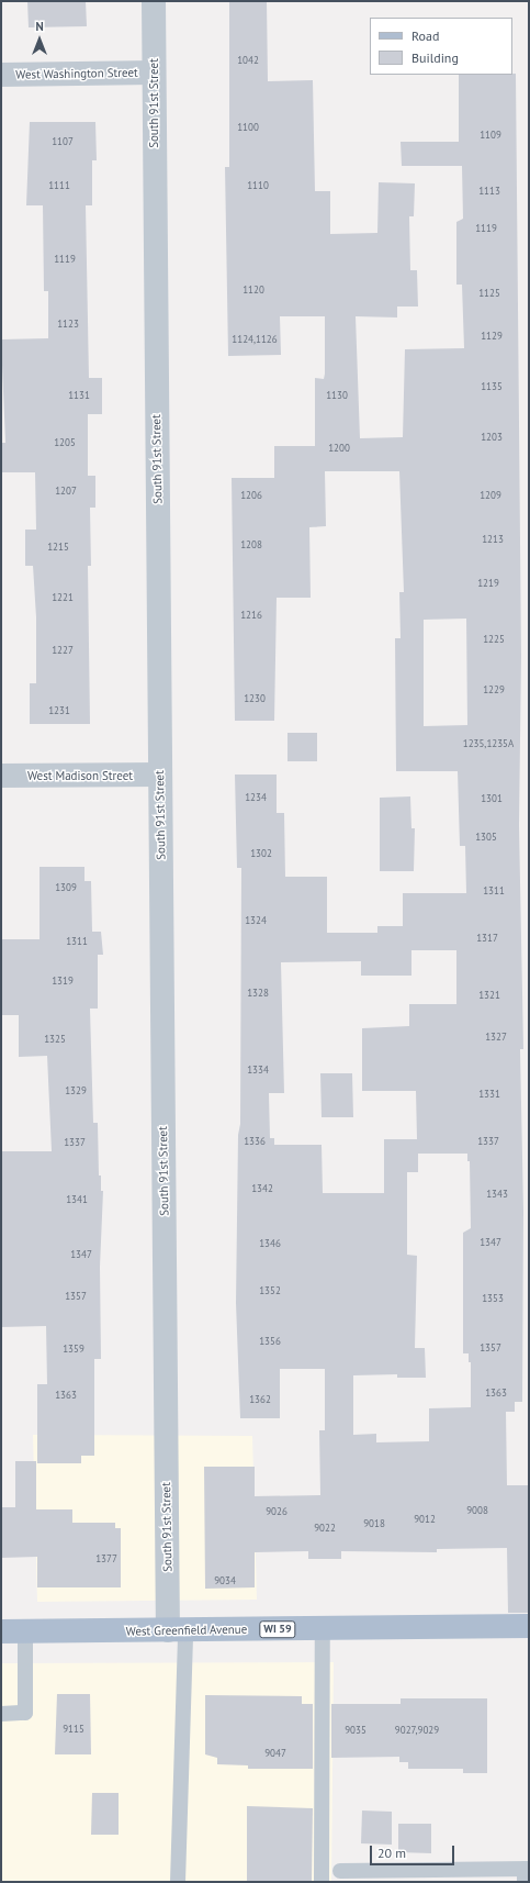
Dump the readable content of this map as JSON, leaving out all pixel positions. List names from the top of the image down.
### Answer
{
  "streets": {
    "main road": ["WI 59", "West Greenfield Avenue"],
    "street": ["West Washington Street", "South 91st Street", "West Madison Street"]
  },
  "crossings": [
    ["West Washington Street", "South 91st Street"],
    ["South 91st Street", "West Madison Street"],
    ["South 91st Street", "West Greenfield Avenue"]
  ],
  "house_numbers": [
    "1042",
    "1100",
    "1109",
    "1107",
    "1111",
    "1110",
    "1113",
    "1119",
    "1119",
    "1120",
    "1125",
    "1123",
    "1129",
    "1124,1126",
    "1135",
    "1131",
    "1130",
    "1203",
    "1205",
    "1200",
    "1207",
    "1206",
    "1209",
    "1213",
    "1208",
    "1215",
    "1219",
    "1221",
    "1216",
    "1225",
    "1227",
    "1229",
    "1230",
    "1231",
    "1235,1235A",
    "1234",
    "1301",
    "1305",
    "1302",
    "1309",
    "1311",
    "1324",
    "1317",
    "1311",
    "1319",
    "1328",
    "1321",
    "1327",
    "1325",
    "1334",
    "1329",
    "1331",
    "1336",
    "1337",
    "1337",
    "1342",
    "1343",
    "1341",
    "1347",
    "1346",
    "1347",
    "1352",
    "1357",
    "1353",
    "1356",
    "1357",
    "1359",
    "1363",
    "1363",
    "1362",
    "9008",
    "9026",
    "9012",
    "9018",
    "9022",
    "1377",
    "9034",
    "9115",
    "9035",
    "9027,9029",
    "9047"
  ],
  "legend": ["Road", "Building"],
  "scale_bar": "20 m",
  "north": "top"
}
